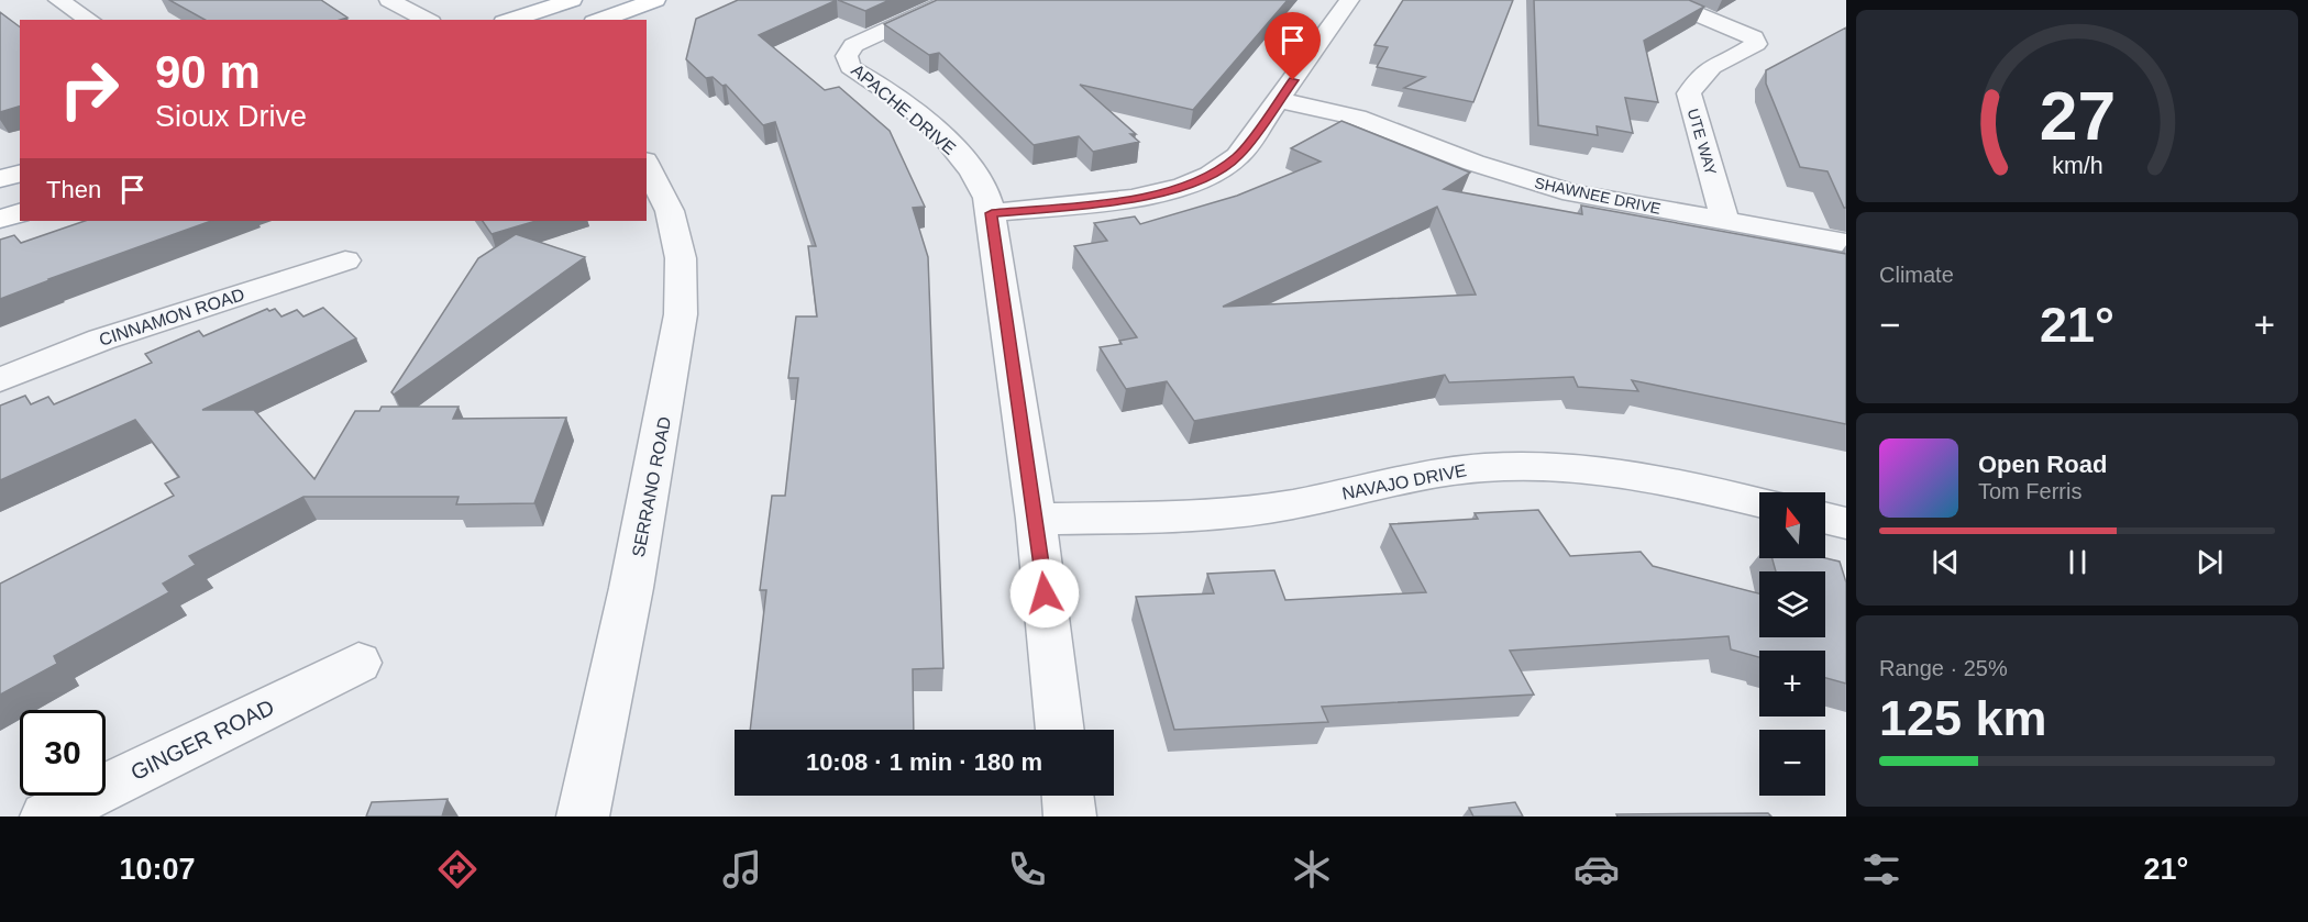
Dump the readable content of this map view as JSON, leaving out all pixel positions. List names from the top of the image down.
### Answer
{
  "streets": {
    "street": [
      "APACHE DRIVE",
      "UTE WAY",
      "SHAWNEE DRIVE",
      "CINNAMON ROAD",
      "NAVAJO DRIVE",
      "SERRANO ROAD",
      "GINGER ROAD"
    ]
  },
  "crossings": [
    ["APACHE DRIVE", "NAVAJO DRIVE"],
    ["UTE WAY", "SHAWNEE DRIVE"]
  ],
  "north": "top",
  "page": {
    "turn": ["90 m", "Sioux Drive"],
    "then": "Then",
    "tile": [
      "Climate",
      ["Range · 25%", "125 km"]
    ],
    "heat": ["−", "21°", "+"],
    "song": ["Open Road", "Tom Ferris"],
    "map_buttons": ["+", "−"],
    "limit": "30",
    "trip": "10:08 · 1 min · 180 m",
    "tabs": ["10:07", "21°"],
    "gauge": ["27", "km/h"]
  }
}
